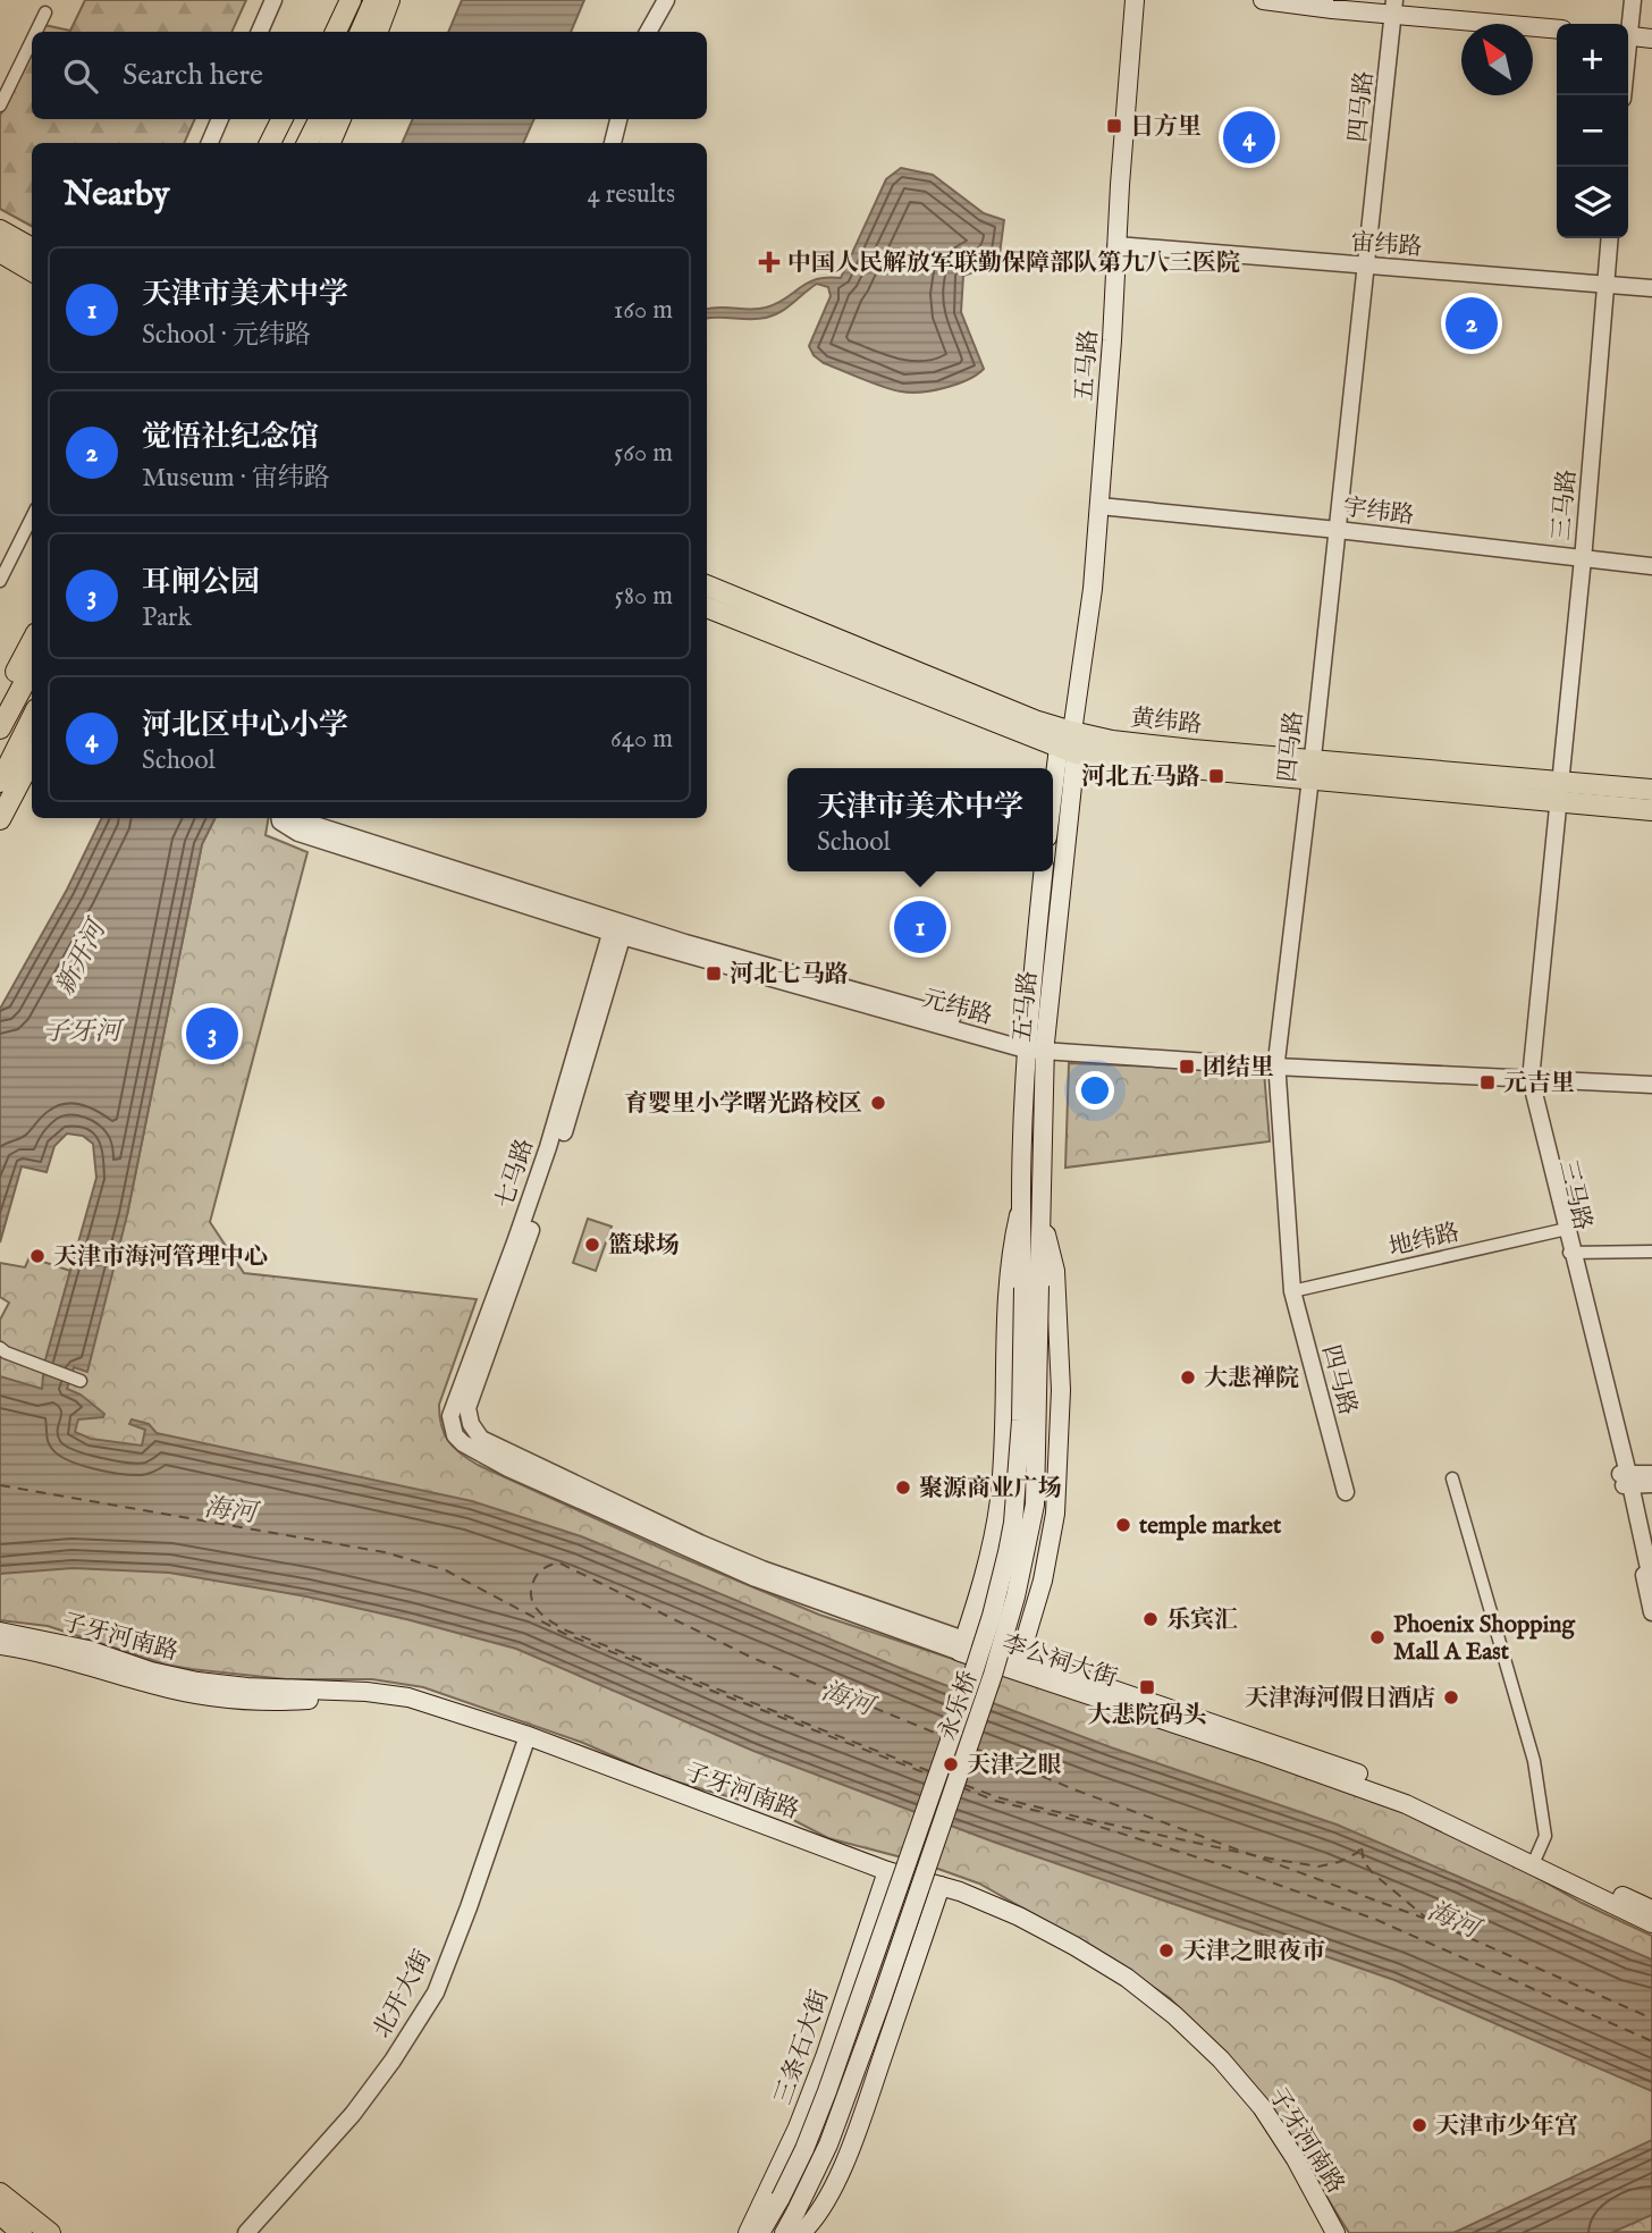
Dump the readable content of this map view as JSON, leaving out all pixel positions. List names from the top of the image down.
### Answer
{
  "streets": {
    "main road": [
      "五马路",
      "黄纬路",
      "子牙河南路",
      "李公祠大街",
      "永乐桥",
      "三条石大街"
    ],
    "street": [
      "四马路",
      "宙纬路",
      "三马路",
      "宇纬路",
      "元纬路",
      "七马路",
      "地纬路",
      "北开大街"
    ]
  },
  "crossings": [
    ["四马路", "宙纬路"],
    ["四马路", "宇纬路"],
    ["四马路", "黄纬路"],
    ["四马路", "元纬路"],
    ["四马路", "地纬路"],
    ["宙纬路", "五马路"],
    ["宙纬路", "三马路"],
    ["五马路", "宇纬路"],
    ["五马路", "黄纬路"],
    ["五马路", "元纬路"],
    ["五马路", "永乐桥"],
    ["三马路", "宇纬路"],
    ["三马路", "黄纬路"],
    ["三马路", "元纬路"],
    ["三马路", "地纬路"],
    ["元纬路", "七马路"],
    ["七马路", "李公祠大街"],
    ["子牙河南路", "北开大街"],
    ["子牙河南路", "三条石大街"]
  ],
  "water": ["新开河", "子牙河", "海河"],
  "places": {
    "transit": [
      "日方里",
      "河北五马路",
      "河北七马路",
      "团结里",
      "元吉里",
      "大悲院码头"
    ],
    "health": ["中国人民解放军联勤保障部队第九八三医院"],
    "other": [
      "育婴里小学曙光路校区",
      "篮球场",
      "天津市海河管理中心",
      "大悲禅院",
      "聚源商业广场",
      "temple market",
      "乐宾汇",
      "Phoenix Shopping Mall A East",
      "天津海河假日酒店",
      "天津之眼",
      "天津之眼夜市",
      "天津市少年宫"
    ]
  },
  "north": "top left",
  "page": {
    "map_buttons": ["+", "−"],
    "search": "Search here",
    "pins": [
      "4",
      "2",
      "1",
      "3"
    ],
    "heading": ["Nearby", "4 results"],
    "list": [
      {
        "mark": "1",
        "name": "天津市美术中学",
        "note": "School · 元纬路",
        "value": "160 m"
      },
      {
        "mark": "2",
        "name": "觉悟社纪念馆",
        "note": "Museum · 宙纬路",
        "value": "560 m"
      },
      {
        "mark": "3",
        "name": "耳闸公园",
        "note": "Park",
        "value": "580 m"
      },
      {
        "mark": "4",
        "name": "河北区中心小学",
        "note": "School",
        "value": "640 m"
      }
    ],
    "popup": ["天津市美术中学", "School"]
  }
}
